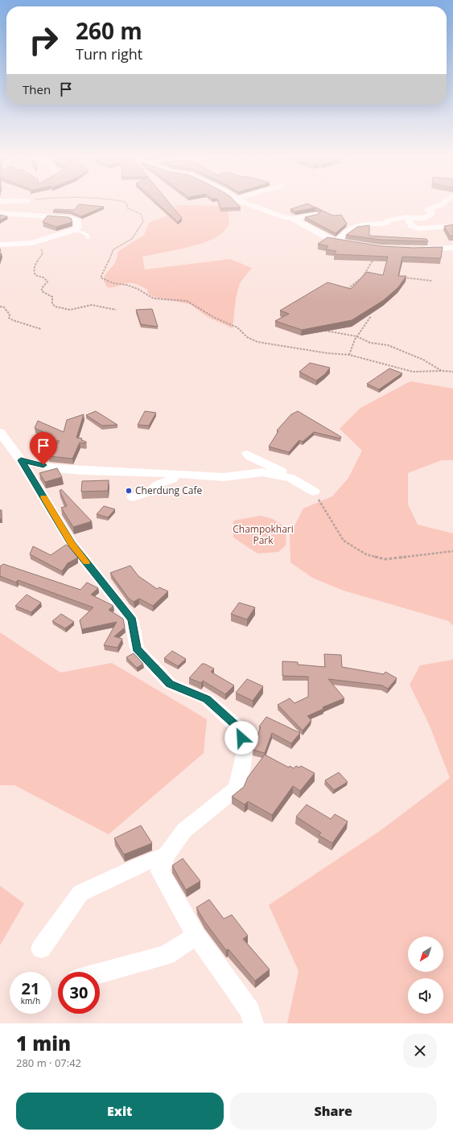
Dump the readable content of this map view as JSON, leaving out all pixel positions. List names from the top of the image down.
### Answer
{
  "parks": ["Champokhari Park"],
  "places": ["Cherdung Cafe"],
  "north": "bottom left",
  "page": {
    "turn": ["260 m", "Turn right"],
    "then": "Then",
    "speed": "21 km/h",
    "limit": "30",
    "heading": ["1 min", "280 m · 07:42"],
    "buttons": ["Exit", "Share"]
  }
}
